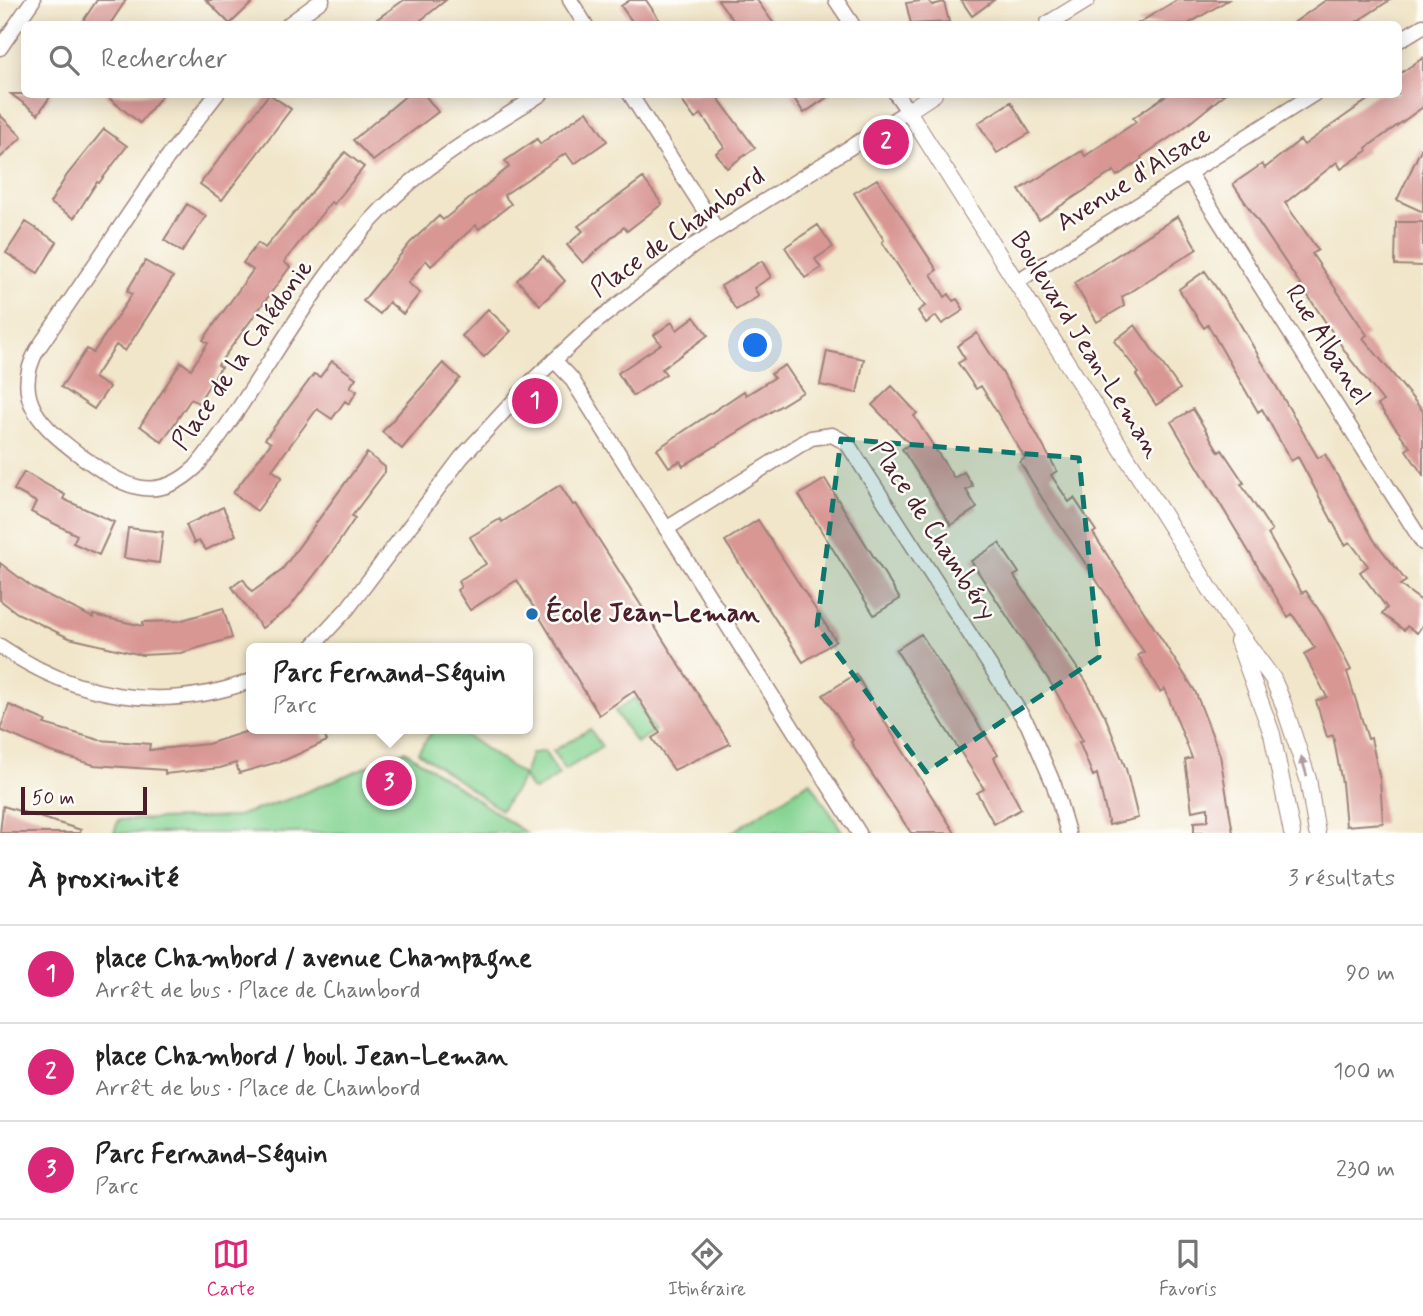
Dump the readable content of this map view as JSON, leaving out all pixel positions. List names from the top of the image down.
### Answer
{
  "streets": {
    "street": [
      "Avenue d'Alsace",
      "Place de Chambord",
      "Boulevard Jean-Leman",
      "Rue Albanel",
      "Place de la Calédonie",
      "Place de Chambéry"
    ]
  },
  "crossings": [
    ["Avenue d'Alsace", "Boulevard Jean-Leman"],
    ["Avenue d'Alsace", "Rue Albanel"],
    ["Place de Chambord", "Boulevard Jean-Leman"]
  ],
  "places": ["École Jean-Leman"],
  "scale_bar": "50 m",
  "page": {
    "search": "Rechercher",
    "pins": ["2", "1", "3"],
    "popup": ["Parc Fernand-Séguin", "Parc"],
    "scale": "50 m",
    "heading": ["À proximité", "3 résultats"],
    "list": [
      {
        "mark": "1",
        "name": "place Chambord / avenue Champagne",
        "note": "Arrêt de bus · Place de Chambord",
        "value": "90 m"
      },
      {
        "mark": "2",
        "name": "place Chambord / boul. Jean-Leman",
        "note": "Arrêt de bus · Place de Chambord",
        "value": "100 m"
      },
      {
        "mark": "3",
        "name": "Parc Fernand-Séguin",
        "note": "Parc",
        "value": "230 m"
      }
    ],
    "nav": ["Carte", "Itinéraire", "Favoris"]
  }
}
